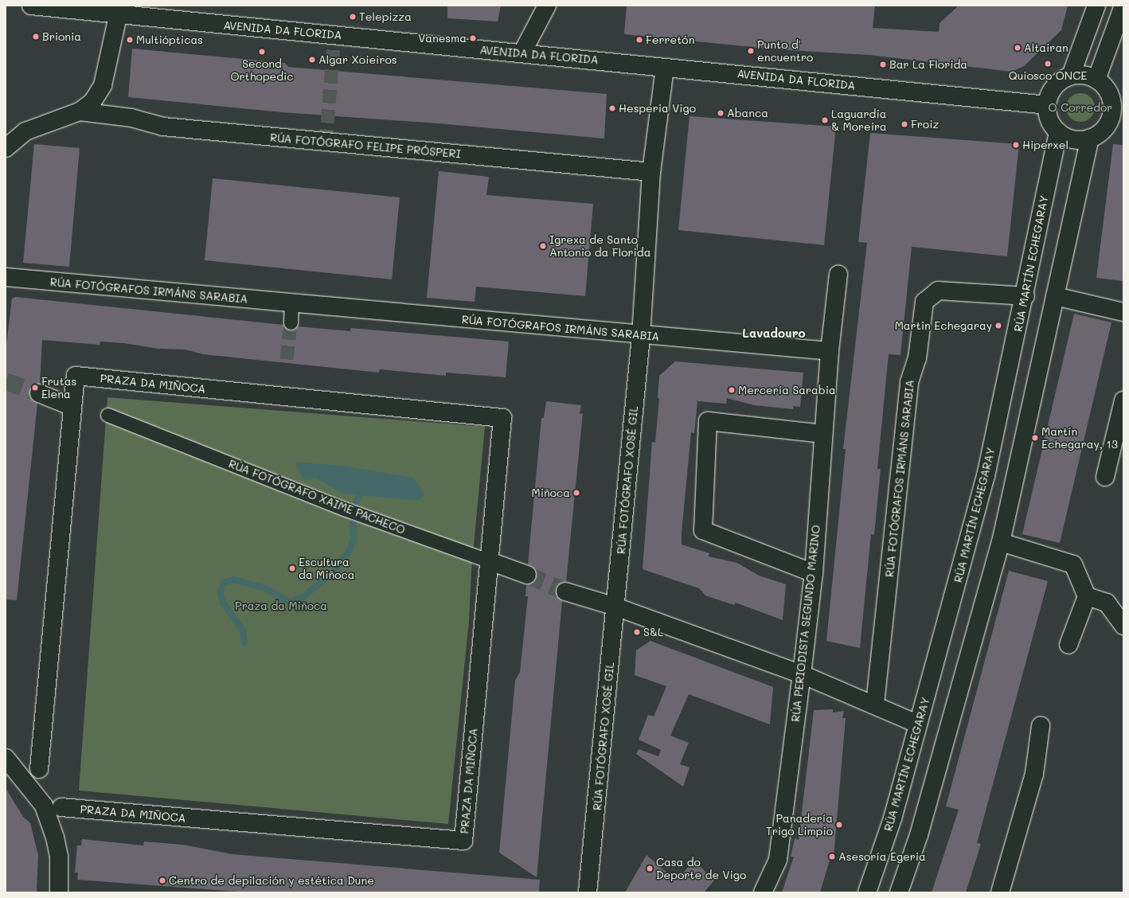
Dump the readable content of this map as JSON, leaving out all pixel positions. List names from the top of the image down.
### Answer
{
  "streets": {
    "street": [
      "AVENIDA DA FLORIDA",
      "RÚA FOTÓGRAFO FELIPE PRÓSPERI",
      "RÚA MARTÍN ECHEGARAY",
      "RÚA FOTÓGRAFOS IRMÁNS SARABIA",
      "PRAZA DA MIÑOCA",
      "RÚA FOTÓGRAFO XOSÉ GIL",
      "RÚA FOTÓGRAFO XAIME PACHECO",
      "RÚA PERIODISTA SEGUNDO MARINO"
    ]
  },
  "crossings": [
    ["AVENIDA DA FLORIDA", "RÚA MARTÍN ECHEGARAY"],
    ["AVENIDA DA FLORIDA", "RÚA FOTÓGRAFO XOSÉ GIL"],
    ["RÚA FOTÓGRAFO FELIPE PRÓSPERI", "RÚA FOTÓGRAFO XOSÉ GIL"],
    ["RÚA MARTÍN ECHEGARAY", "RÚA FOTÓGRAFOS IRMÁNS SARABIA"],
    ["RÚA FOTÓGRAFOS IRMÁNS SARABIA", "RÚA FOTÓGRAFO XOSÉ GIL"],
    ["RÚA FOTÓGRAFOS IRMÁNS SARABIA", "RÚA PERIODISTA SEGUNDO MARINO"],
    ["PRAZA DA MIÑOCA", "RÚA FOTÓGRAFO XAIME PACHECO"]
  ],
  "districts": ["Lavadouro"],
  "parks": ["O Corredor", "Praza da Miñoca"],
  "places": [
    "Telepizza",
    "Brionia",
    "Vanesma",
    "Multiópticas",
    "Ferretón",
    "Altairan",
    "Punto d' encuentro",
    "Second Orthopedic",
    "Algar Xoieiros",
    "Quiosco ONCE",
    "Bar La Florida",
    "Hesperia Vigo",
    "Abanca",
    "Laguardia & Moreira",
    "Froiz",
    "Hiperxel",
    "Igrexa de Santo Antonio da Florida",
    "Martin Echegaray",
    "Frutas Elena",
    "Mercería Sarabia",
    "Martín Echegaray, 13",
    "Miñoca",
    "Escultura da Miñoca",
    "S&L",
    "Panadería Trigo Limpio",
    "Asesoría Egeria",
    "Casa do Deporte de Vigo",
    "Centro de depilación y estética Dune"
  ]
}
